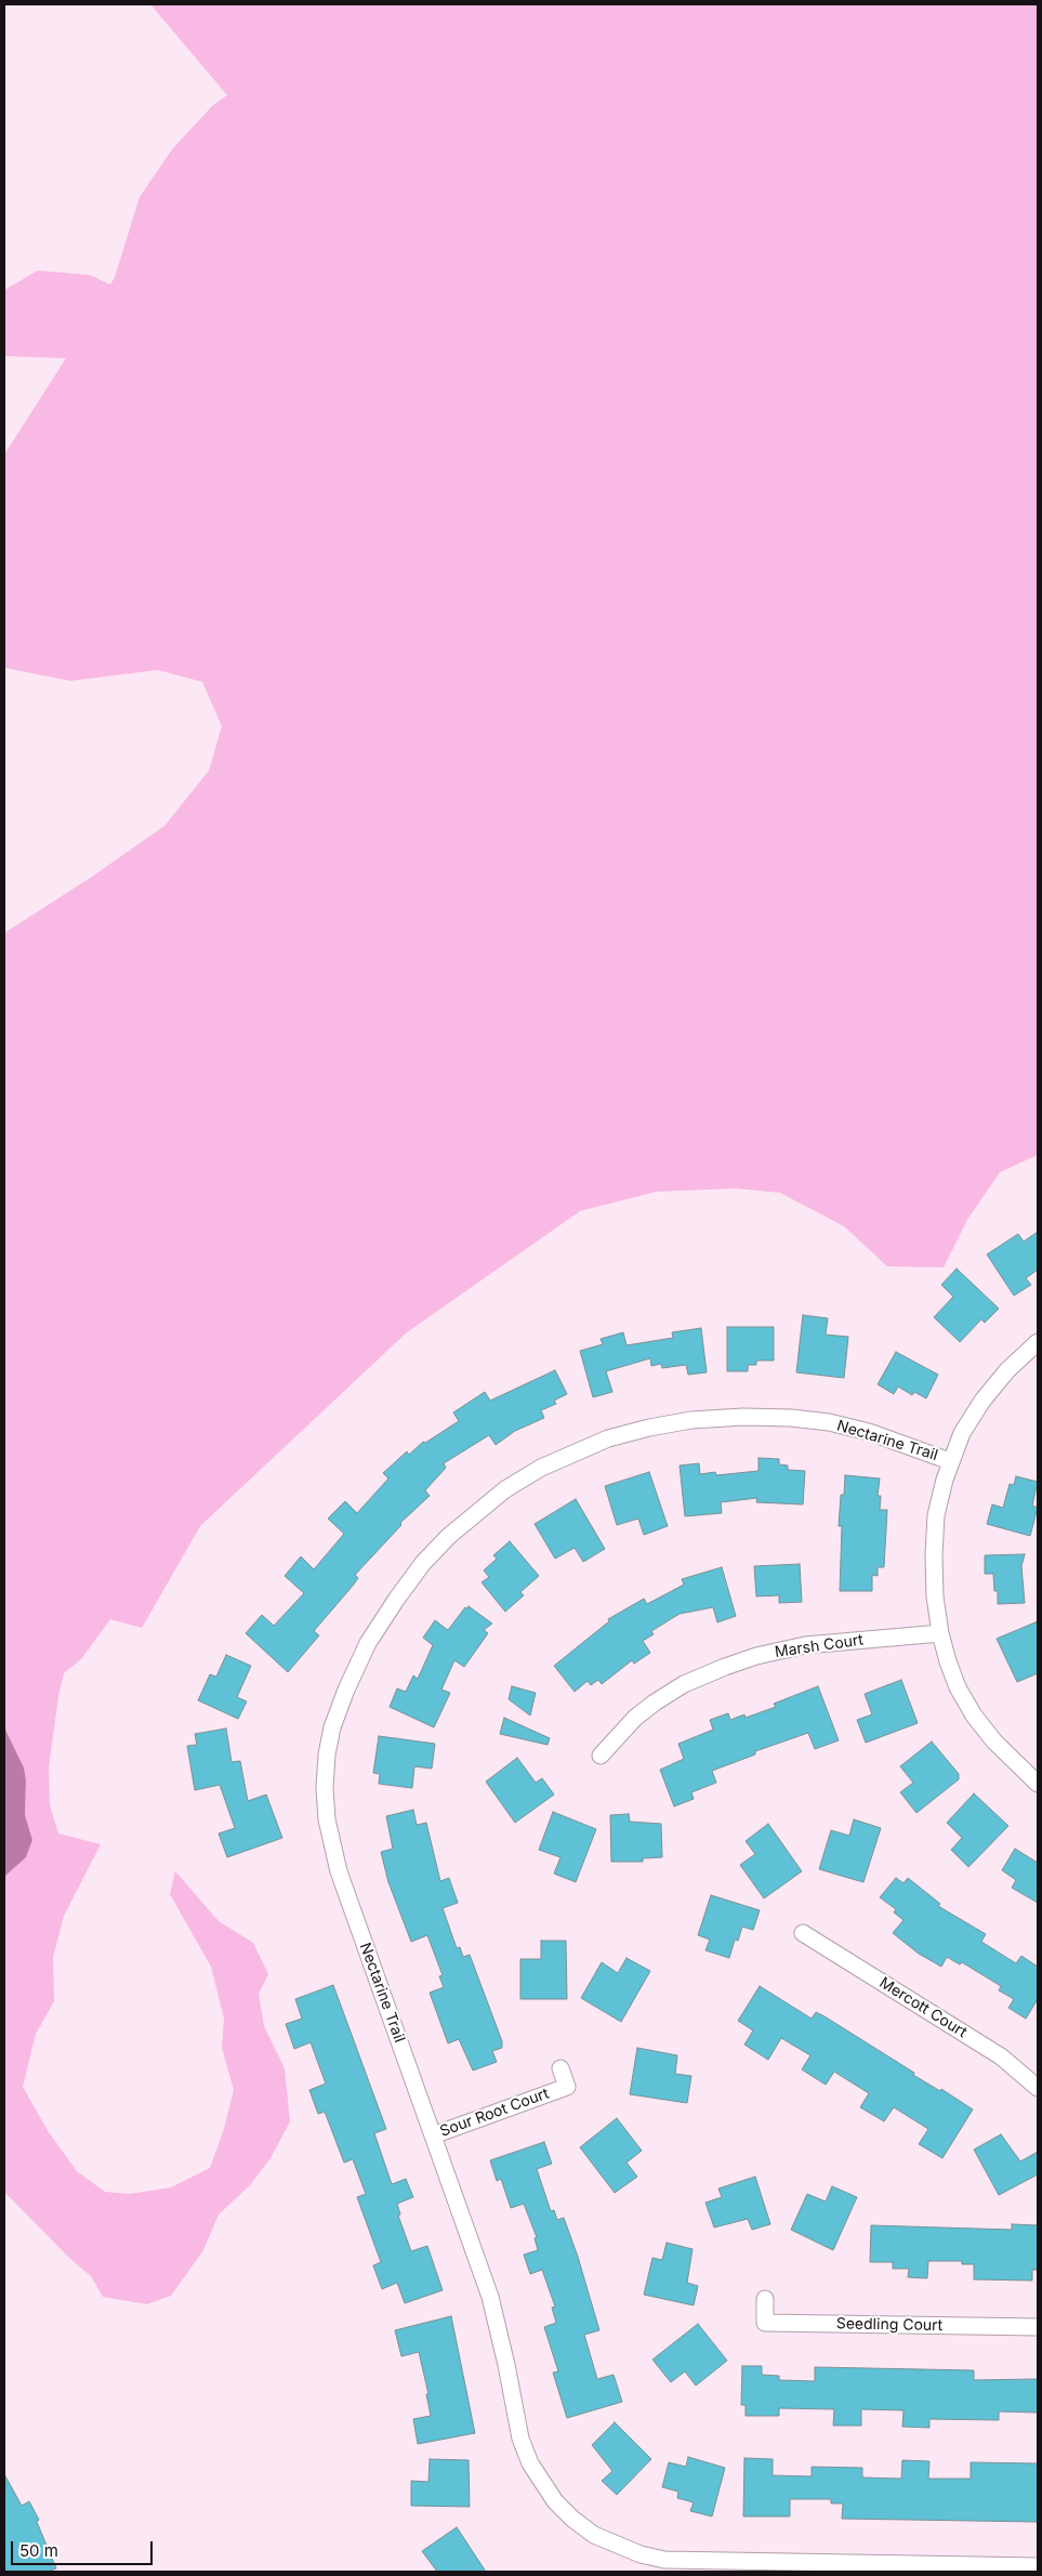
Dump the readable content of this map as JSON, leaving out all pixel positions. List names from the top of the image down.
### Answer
{
  "streets": {
    "street": [
      "Nectarine Trail",
      "Marsh Court",
      "Mercott Court",
      "Sour Root Court",
      "Seedling Court"
    ]
  },
  "crossings": [
    ["Nectarine Trail", "Sour Root Court"]
  ],
  "scale_bar": "50 m"
}
